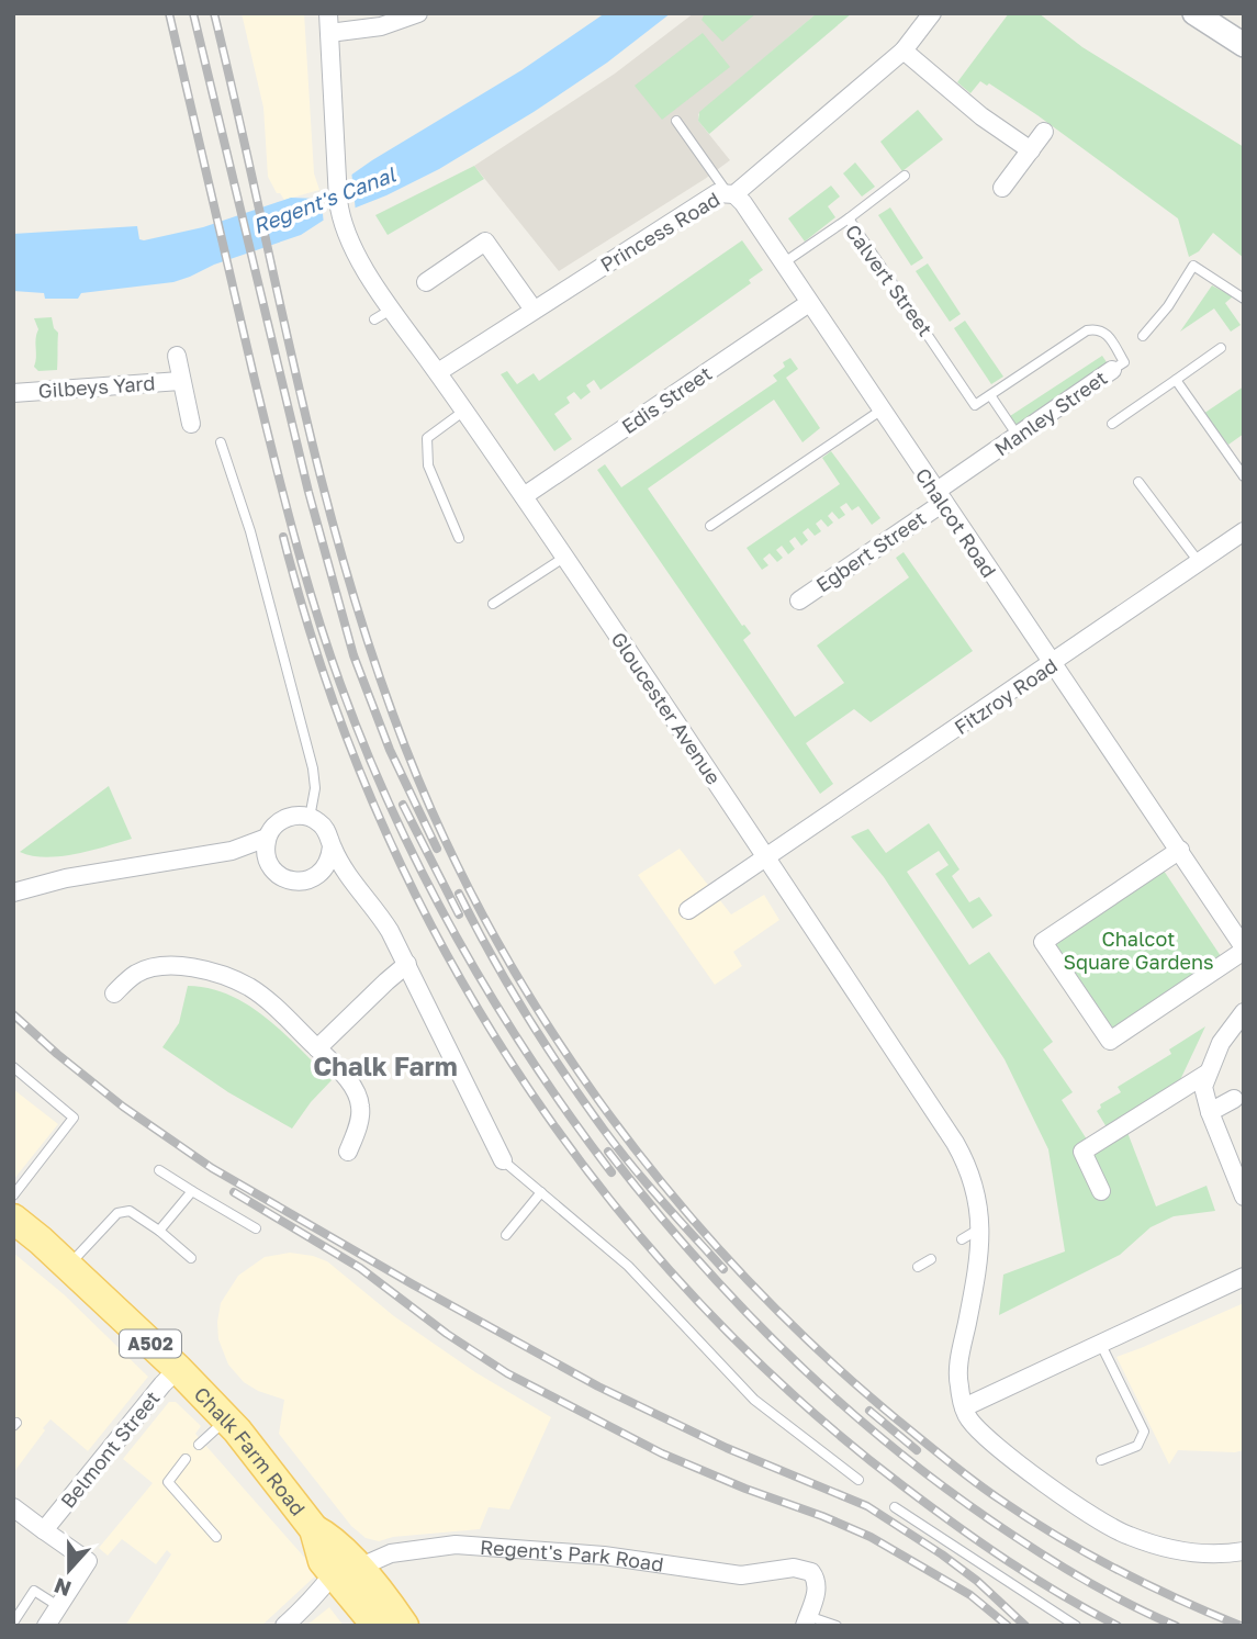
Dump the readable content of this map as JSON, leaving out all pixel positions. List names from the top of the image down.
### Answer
{
  "streets": {
    "main road": ["A502", "Chalk Farm Road"],
    "street": [
      "Princess Road",
      "Gilbeys Yard",
      "Edis Street",
      "Manley Street",
      "Chalcot Road",
      "Egbert Street",
      "Fitzroy Road",
      "Gloucester Avenue",
      "Belmont Street",
      "Regent's Park Road"
    ],
    "lane": ["Calvert Street"]
  },
  "crossings": [
    ["Princess Road", "Chalcot Road"],
    ["Princess Road", "Gloucester Avenue"],
    ["Calvert Street", "Manley Street"],
    ["Calvert Street", "Chalcot Road"],
    ["Edis Street", "Chalcot Road"],
    ["Edis Street", "Gloucester Avenue"],
    ["Manley Street", "Chalcot Road"],
    ["Manley Street", "Egbert Street"],
    ["Chalcot Road", "Egbert Street"],
    ["Chalcot Road", "Fitzroy Road"],
    ["Fitzroy Road", "Gloucester Avenue"],
    ["A502", "Chalk Farm Road"],
    ["A502", "Regent's Park Road"],
    ["Belmont Street", "Chalk Farm Road"],
    ["Chalk Farm Road", "Regent's Park Road"]
  ],
  "districts": ["Chalk Farm"],
  "water": ["Regent's Canal"],
  "parks": ["Chalcot Square Gardens"],
  "north": "bottom"
}
